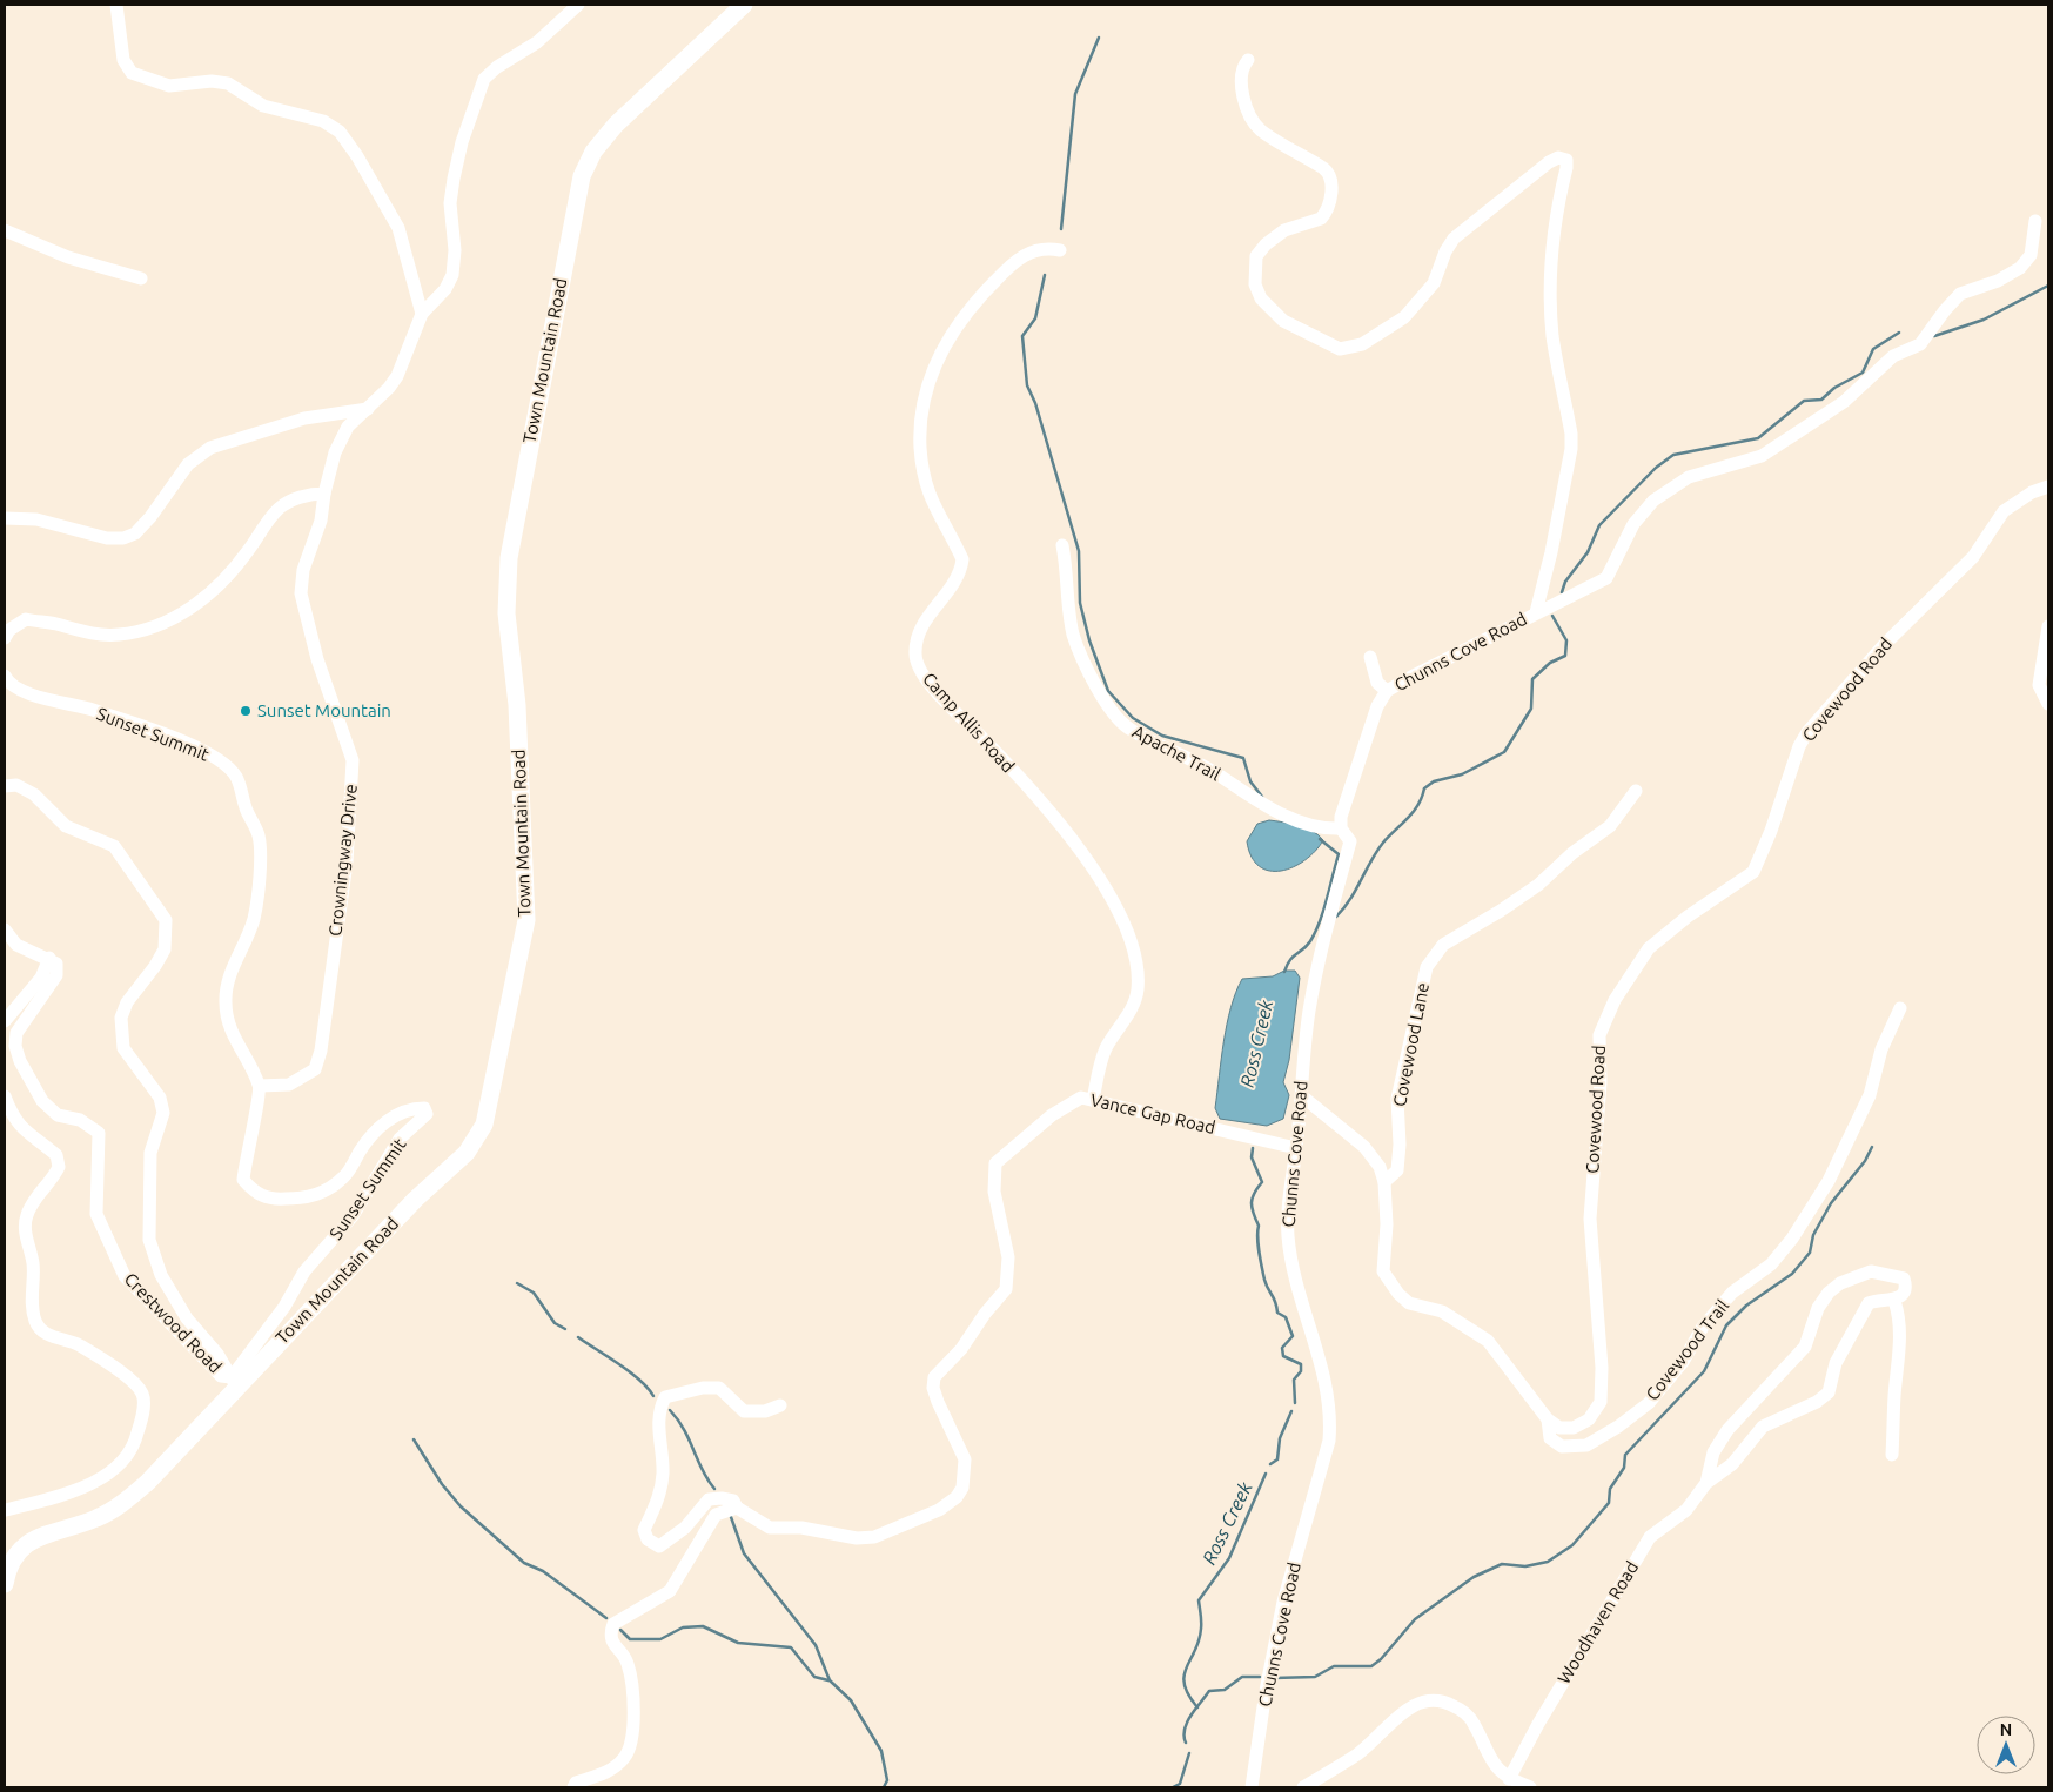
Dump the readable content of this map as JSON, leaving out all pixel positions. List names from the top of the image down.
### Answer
{
  "streets": {
    "main road": ["Town Mountain Road"],
    "street": [
      "Chunns Cove Road",
      "Covewood Road",
      "Camp Allis Road",
      "Sunset Summit",
      "Apache Trail",
      "Crowningway Drive",
      "Covewood Lane",
      "Vance Gap Road",
      "Crestwood Road",
      "Covewood Trail",
      "Woodhaven Road"
    ]
  },
  "crossings": [
    ["Town Mountain Road", "Sunset Summit"],
    ["Town Mountain Road", "Crestwood Road"],
    ["Chunns Cove Road", "Apache Trail"],
    ["Chunns Cove Road", "Vance Gap Road"],
    ["Covewood Road", "Covewood Trail"],
    ["Camp Allis Road", "Vance Gap Road"],
    ["Sunset Summit", "Crowningway Drive"],
    ["Sunset Summit", "Crestwood Road"]
  ],
  "water": ["Ross Creek"],
  "places": ["Sunset Mountain"],
  "north": "top"
}
